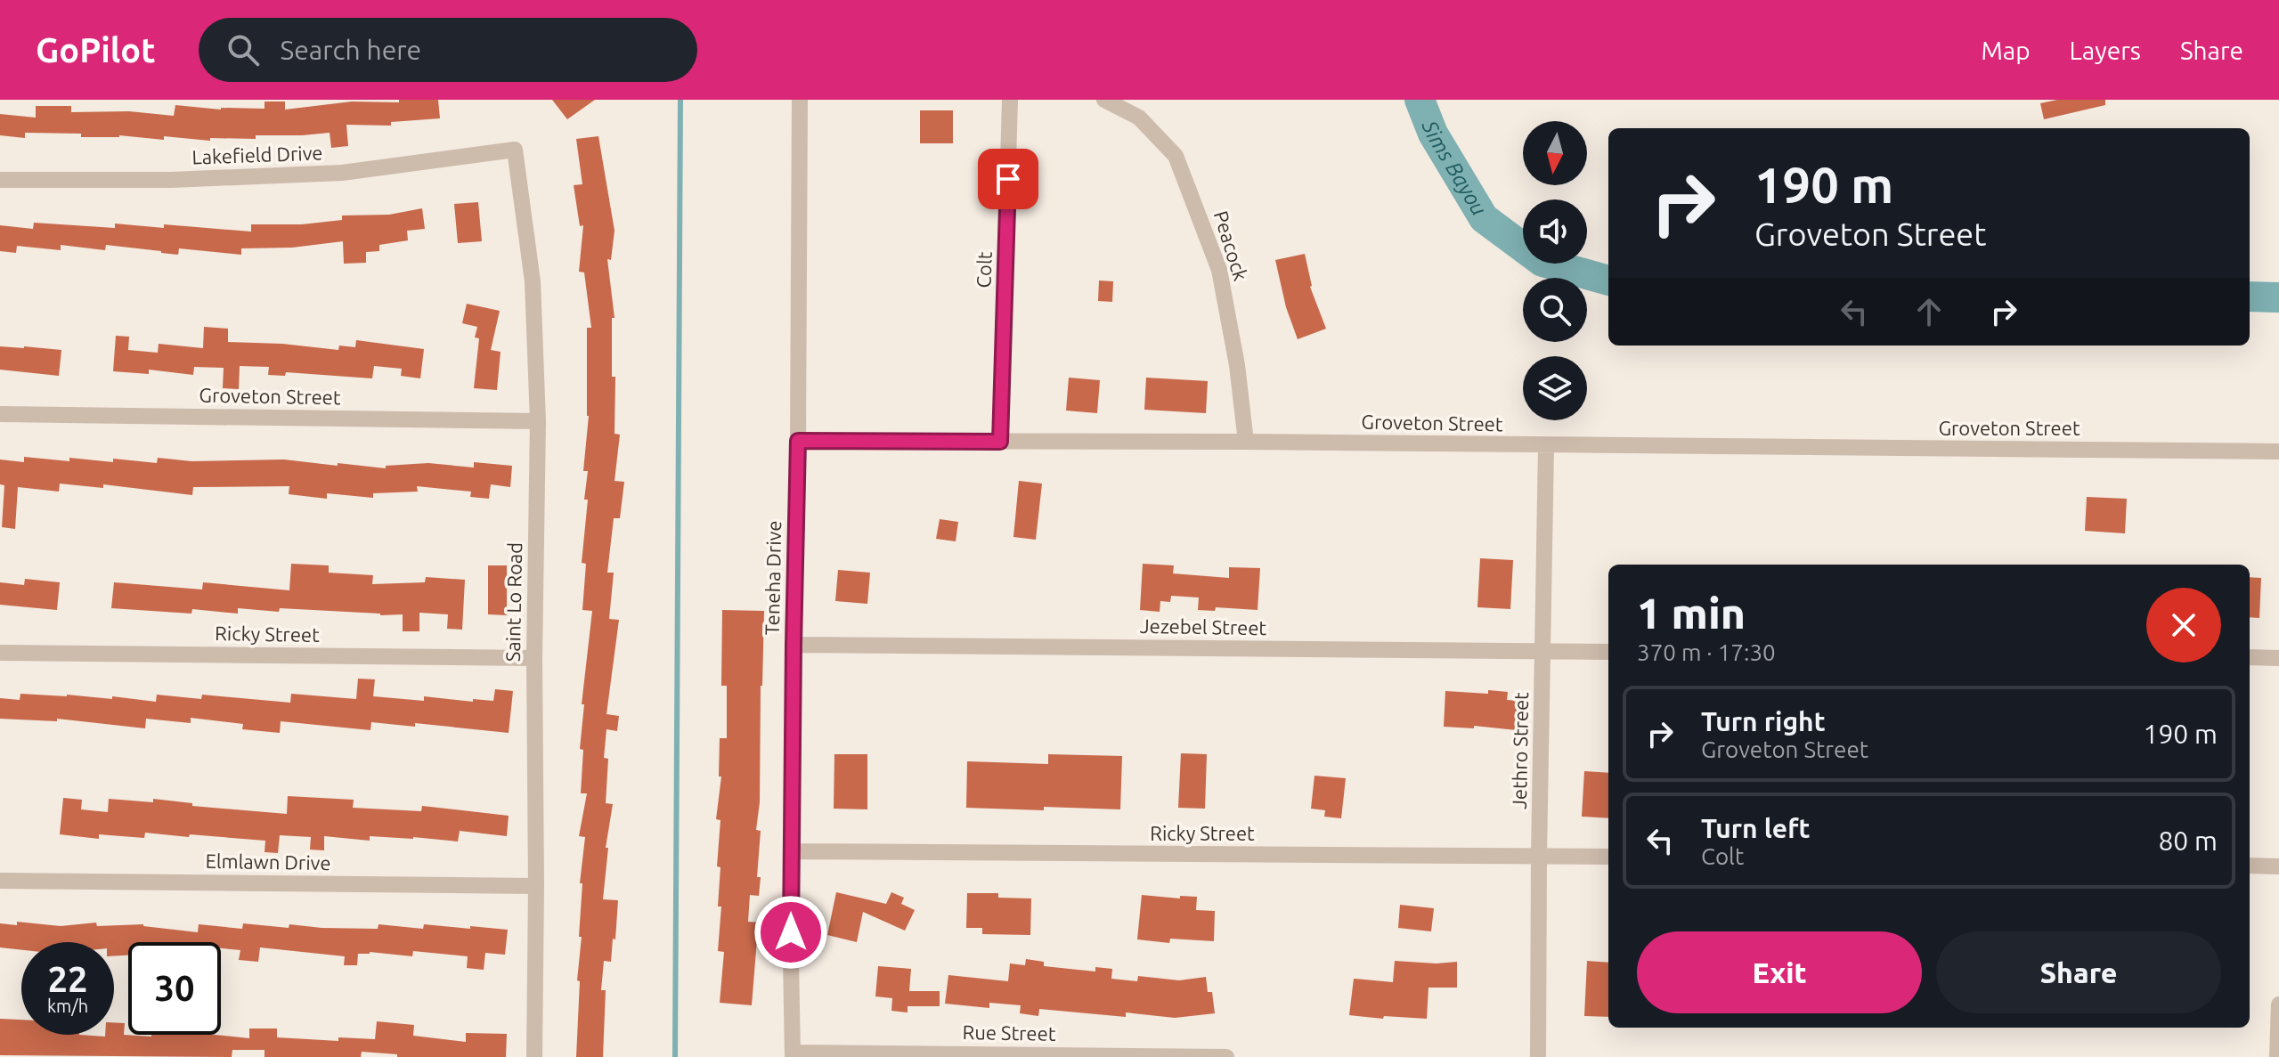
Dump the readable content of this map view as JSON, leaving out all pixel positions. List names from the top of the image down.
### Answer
{
  "streets": {
    "street": [
      "Lakefield Drive",
      "Peacock",
      "Colt",
      "Groveton Street",
      "Teneha Drive",
      "Saint Lo Road",
      "Jezebel Street",
      "Ricky Street",
      "Jethro Street",
      "Elmlawn Drive",
      "Rue Street"
    ]
  },
  "crossings": [
    ["Lakefield Drive", "Saint Lo Road"],
    ["Peacock", "Groveton Street"],
    ["Colt", "Groveton Street"],
    ["Groveton Street", "Teneha Drive"],
    ["Groveton Street", "Saint Lo Road"],
    ["Groveton Street", "Jethro Street"],
    ["Teneha Drive", "Jezebel Street"],
    ["Teneha Drive", "Ricky Street"],
    ["Teneha Drive", "Rue Street"],
    ["Saint Lo Road", "Ricky Street"],
    ["Saint Lo Road", "Elmlawn Drive"],
    ["Jezebel Street", "Jethro Street"],
    ["Ricky Street", "Jethro Street"]
  ],
  "water": ["Sims Bayou"],
  "north": "bottom",
  "page": {
    "header": "GoPilot",
    "search": "Search here",
    "nav": ["Map", "Layers", "Share"],
    "turn": ["190 m", "Groveton Street"],
    "heading": ["1 min", "370 m · 17:30"],
    "list": [
      {
        "name": "Turn right",
        "note": "Groveton Street",
        "value": "190 m"
      },
      {
        "name": "Turn left",
        "note": "Colt",
        "value": "80 m"
      }
    ],
    "buttons": ["Exit", "Share"],
    "speed": "22 km/h",
    "limit": "30"
  }
}
